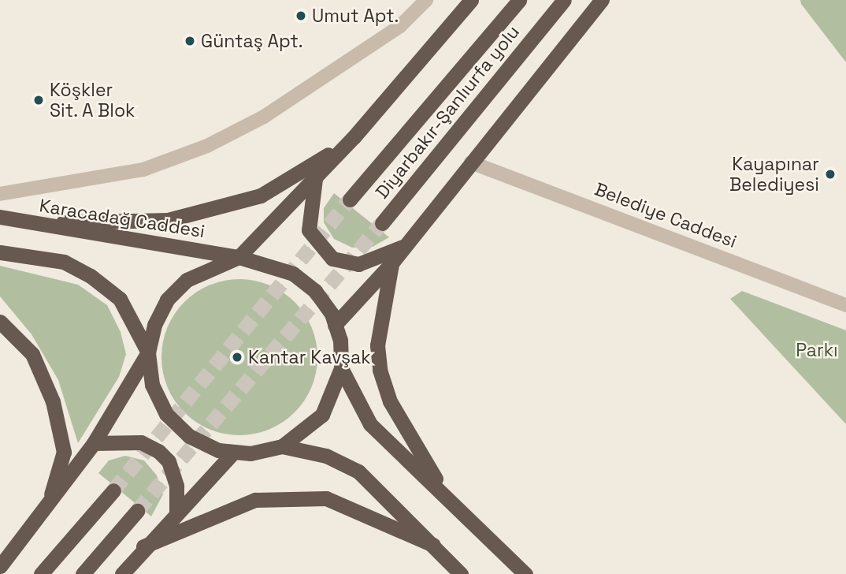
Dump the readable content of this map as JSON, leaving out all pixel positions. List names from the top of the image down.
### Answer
{
  "streets": {
    "highway": ["Diyarbakır-Şanlıurfa yolu", "Karacadağ Caddesi"],
    "street": ["Belediye Caddesi"]
  },
  "parks": ["Parkı"],
  "places": [
    "Umut Apt.",
    "Güntaş Apt.",
    "Köşkler Sit. A Blok",
    "Kayapınar Belediyesi",
    "Kantar Kavşak"
  ]
}
